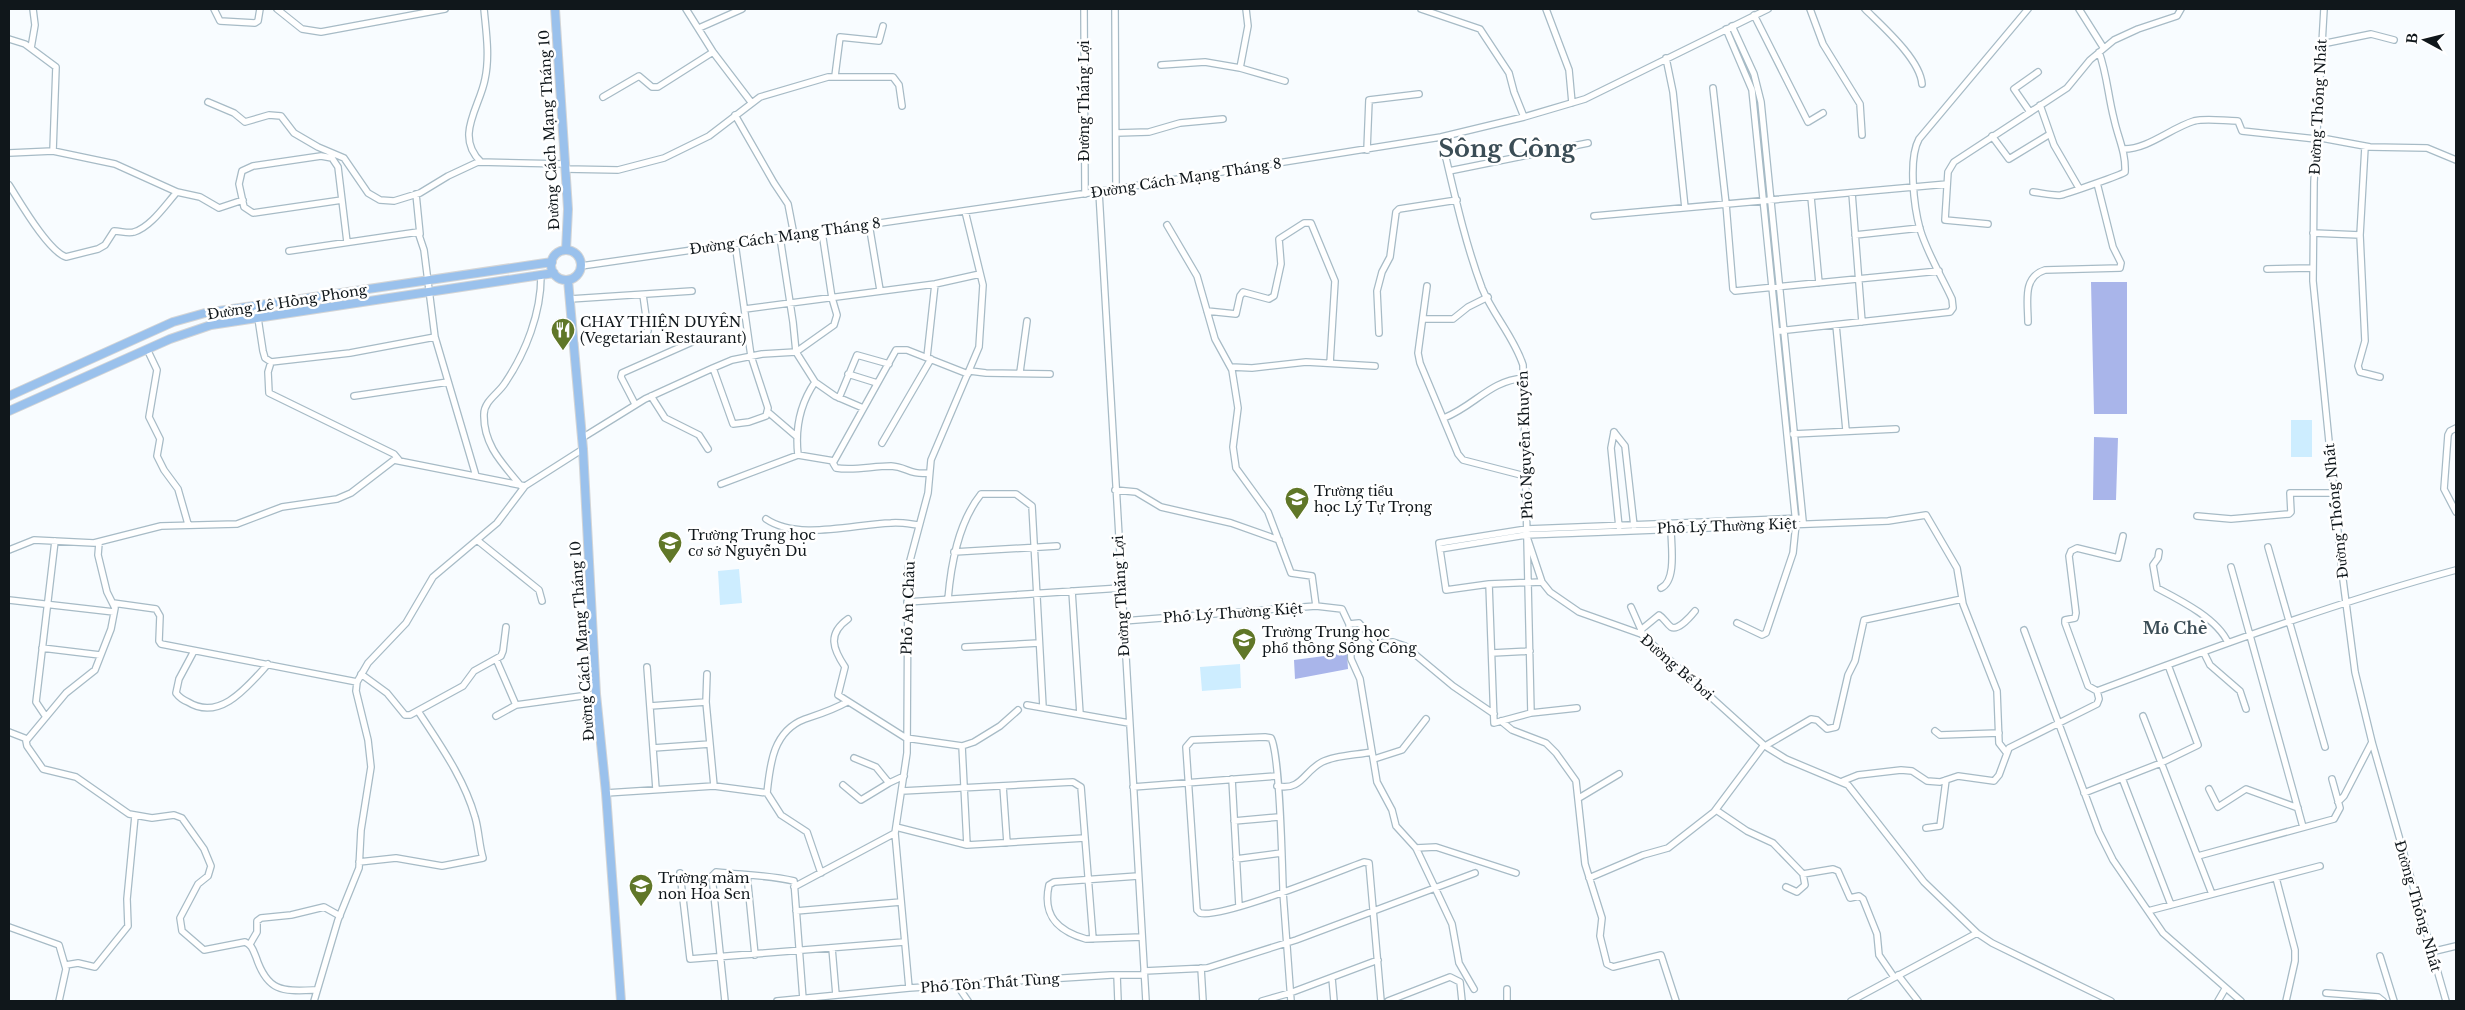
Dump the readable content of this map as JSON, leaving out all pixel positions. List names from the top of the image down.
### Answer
{
  "streets": {
    "main road": ["Đường Cách Mạng Tháng 10", "Đường Lê Hồng Phong"],
    "street": [
      "Đường Thắng Lợi",
      "Đường Thống Nhất",
      "Đường Cách Mạng Tháng 8",
      "Phố Nguyễn Khuyến",
      "Phố Lý Thường Kiệt",
      "Phố An Châu",
      "Đường Bể bơi",
      "Phố Tôn Thất Tùng"
    ]
  },
  "crossings": [
    ["Đường Thắng Lợi", "Đường Cách Mạng Tháng 8"],
    ["Đường Thắng Lợi", "Phố Lý Thường Kiệt"],
    ["Đường Thắng Lợi", "Phố Tôn Thất Tùng"],
    ["Đường Cách Mạng Tháng 10", "Đường Cách Mạng Tháng 8"],
    ["Đường Cách Mạng Tháng 10", "Đường Lê Hồng Phong"],
    ["Đường Cách Mạng Tháng 8", "Đường Lê Hồng Phong"],
    ["Đường Cách Mạng Tháng 8", "Phố Nguyễn Khuyến"],
    ["Đường Cách Mạng Tháng 8", "Phố An Châu"],
    ["Phố Nguyễn Khuyến", "Phố Lý Thường Kiệt"],
    ["Phố An Châu", "Phố Tôn Thất Tùng"]
  ],
  "districts": ["Sông Công", "Mỏ Chè"],
  "places": {
    "restaurant": ["CHAY THIỆN DUYÊN (Vegetarian Restaurant)"],
    "school or university": [
      "Trường tiểu học Lý Tự Trọng",
      "Trường Trung học cơ sở Nguyễn Du",
      "Trường Trung học phổ thông Sông Công",
      "Trường mầm non Hoa Sen"
    ]
  },
  "north": "left"
}
